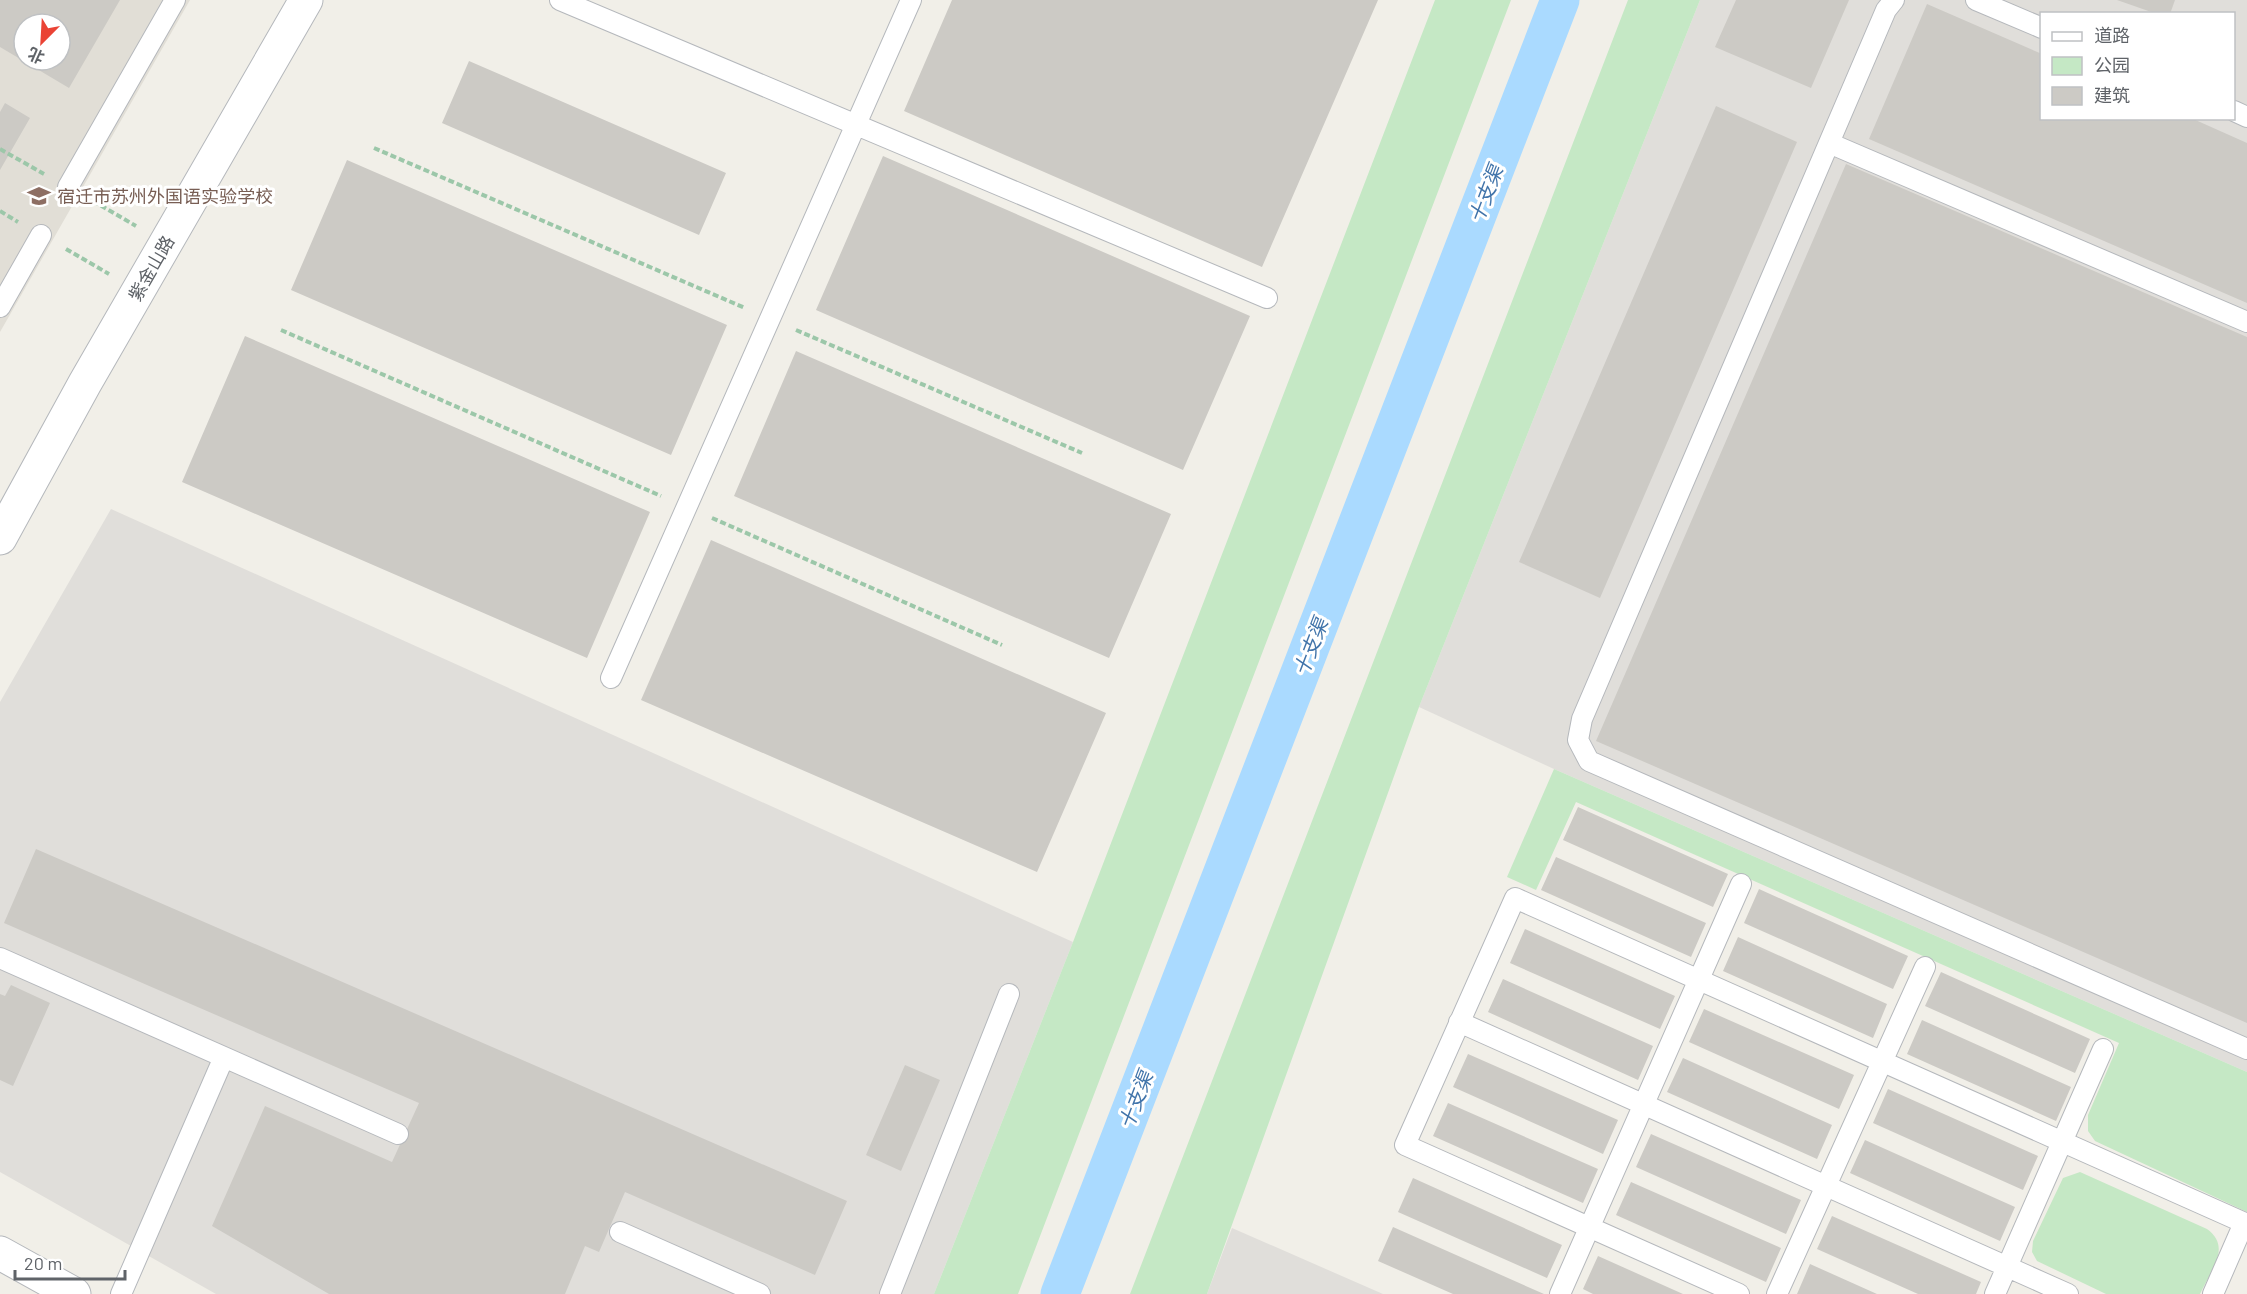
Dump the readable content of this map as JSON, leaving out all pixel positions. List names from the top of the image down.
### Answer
{
  "streets": {
    "street": ["紫金山路"]
  },
  "water": ["十支渠"],
  "places": {
    "school or university": ["宿迁市苏州外国语实验学校"]
  },
  "legend": ["道路", "公园", "建筑"],
  "scale_bar": "20 m",
  "north": "bottom left"
}
